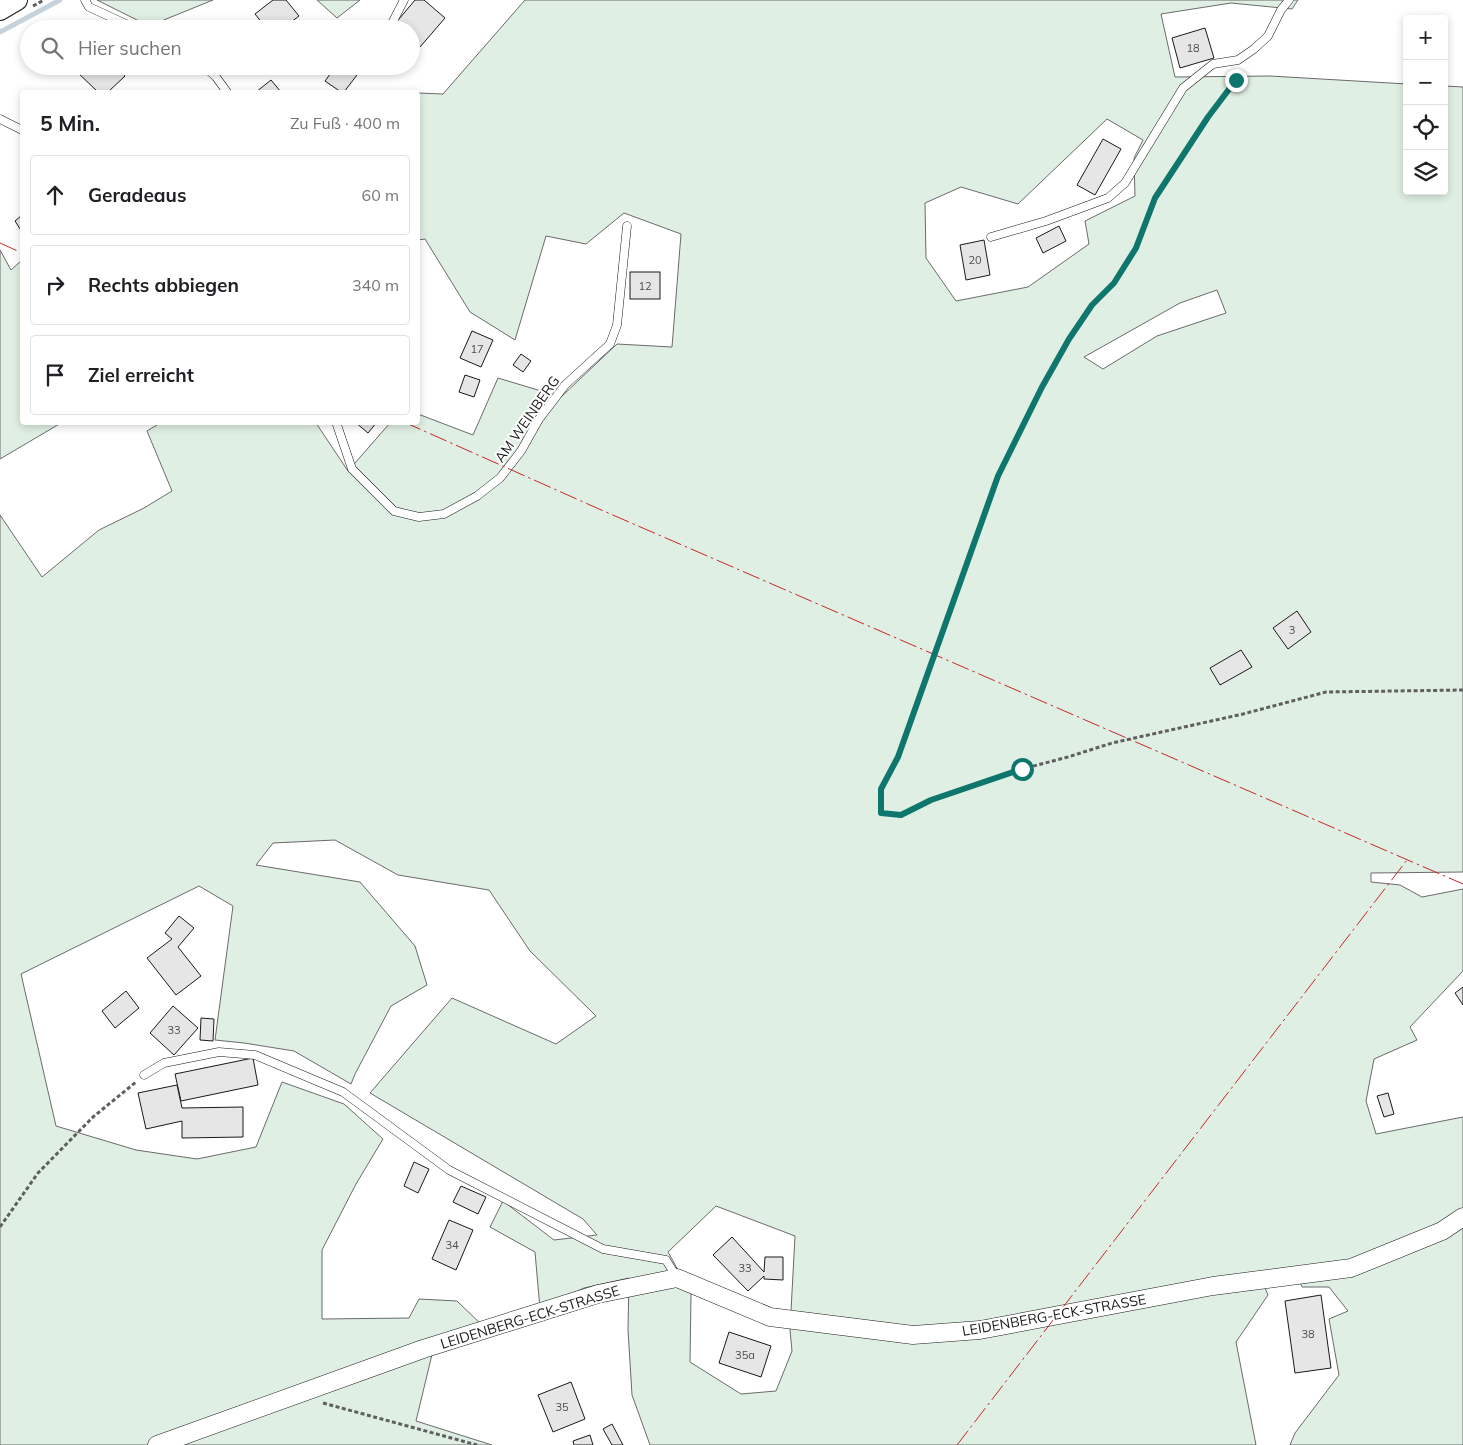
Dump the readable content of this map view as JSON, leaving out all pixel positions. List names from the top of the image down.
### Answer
{
  "streets": {
    "street": ["LEIDENBERG-ECK-STRASSE"],
    "lane": ["AM WEINBERG"]
  },
  "house_numbers": [
    "18",
    "20",
    "12",
    "17",
    "3",
    "33",
    "34",
    "33",
    "38",
    "35a",
    "35"
  ],
  "page": {
    "map_buttons": ["+", "−"],
    "search": "Hier suchen",
    "heading": ["5 Min.", "Zu Fuß · 400 m"],
    "list": [
      ["Geradeaus", "60 m"],
      ["Rechts abbiegen", "340 m"],
      "Ziel erreicht"
    ]
  }
}
